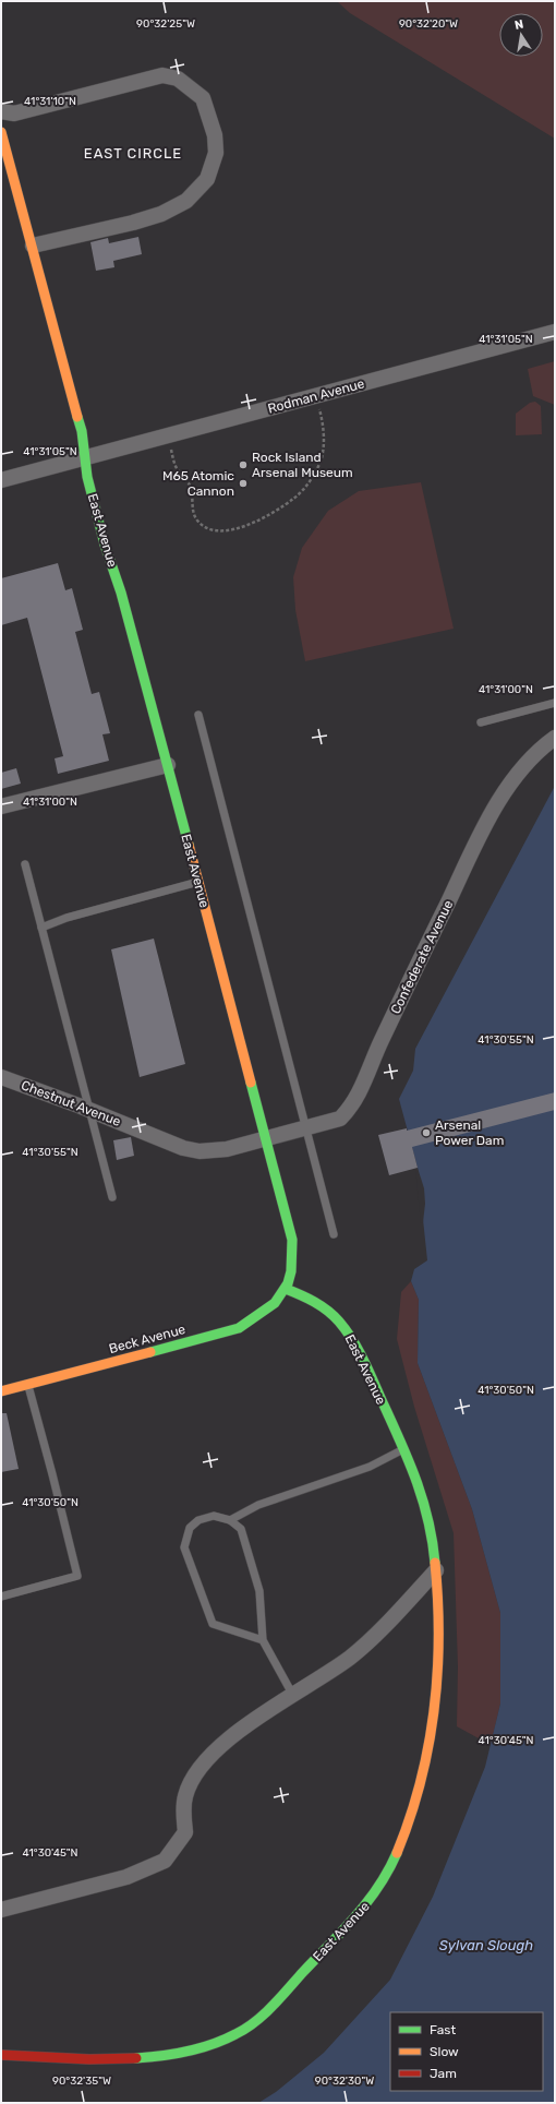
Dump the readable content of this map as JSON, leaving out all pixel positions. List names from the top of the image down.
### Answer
{
  "streets": {
    "street": [
      "Rodman Avenue",
      "East Avenue",
      "Confederate Avenue",
      "Chestnut Avenue",
      "Beck Avenue"
    ]
  },
  "crossings": [
    ["Rodman Avenue", "East Avenue"],
    ["East Avenue", "Confederate Avenue"],
    ["East Avenue", "Chestnut Avenue"],
    ["East Avenue", "Beck Avenue"],
    ["Confederate Avenue", "Chestnut Avenue"]
  ],
  "districts": ["EAST CIRCLE"],
  "water": ["Sylvan Slough"],
  "places": ["Rock Island Arsenal Museum", "M65 Atomic Cannon", "Arsenal Power Dam"],
  "legend": ["Fast", "Slow", "Jam"],
  "north": "top",
  "coordinates": [
    "90°32'25\"W",
    "90°32'20\"W",
    "41°31'10\"N",
    "41°31'05\"N",
    "41°31'00\"N",
    "41°30'55\"N",
    "41°30'50\"N",
    "41°30'45\"N",
    "90°32'35\"W",
    "90°32'30\"W"
  ]
}
